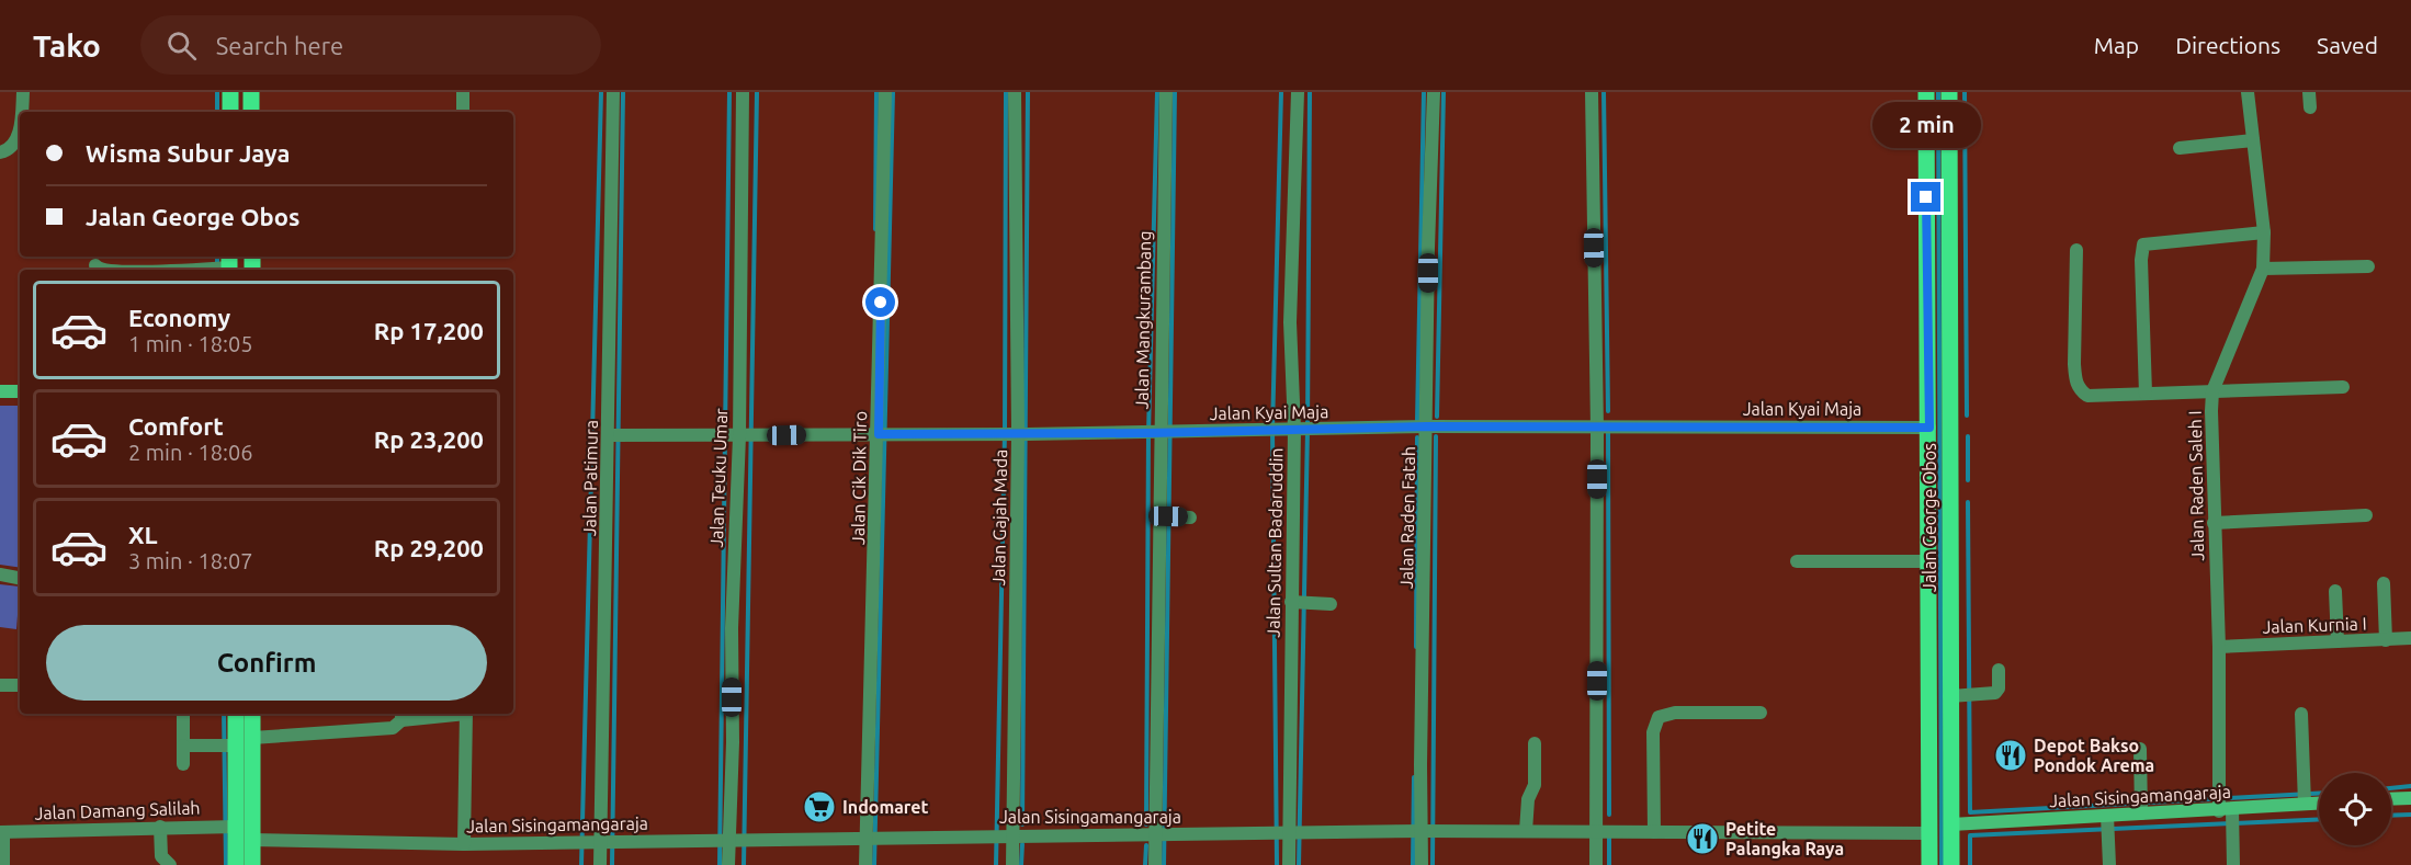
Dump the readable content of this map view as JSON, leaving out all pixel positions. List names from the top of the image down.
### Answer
{
  "streets": {
    "main road": ["Jalan George Obos"],
    "street": [
      "Jalan Mangkurambang",
      "Jalan Kyai Maja",
      "Jalan Patimura",
      "Jalan Teuku Umar",
      "Jalan Cik Dik Tiro",
      "Jalan Raden Saleh I",
      "Jalan Gajah Mada",
      "Jalan Raden Fatah",
      "Jalan Sultan Badaruddin",
      "Jalan Kurnia I",
      "Jalan Sisingamangaraja",
      "Jalan Damang Salilah"
    ]
  },
  "crossings": [
    ["Jalan Mangkurambang", "Jalan Kyai Maja"],
    ["Jalan Mangkurambang", "Jalan Sisingamangaraja"],
    ["Jalan Kyai Maja", "Jalan Patimura"],
    ["Jalan Kyai Maja", "Jalan Teuku Umar"],
    ["Jalan Kyai Maja", "Jalan Cik Dik Tiro"],
    ["Jalan Kyai Maja", "Jalan Gajah Mada"],
    ["Jalan Kyai Maja", "Jalan Raden Fatah"],
    ["Jalan Kyai Maja", "Jalan George Obos"],
    ["Jalan Kyai Maja", "Jalan Sultan Badaruddin"],
    ["Jalan Patimura", "Jalan Sisingamangaraja"],
    ["Jalan Teuku Umar", "Jalan Sisingamangaraja"],
    ["Jalan Cik Dik Tiro", "Jalan Sisingamangaraja"],
    ["Jalan Raden Saleh I", "Jalan Kurnia I"],
    ["Jalan Raden Saleh I", "Jalan Sisingamangaraja"],
    ["Jalan Gajah Mada", "Jalan Sisingamangaraja"],
    ["Jalan Raden Fatah", "Jalan Sisingamangaraja"],
    ["Jalan George Obos", "Jalan Sisingamangaraja"],
    ["Jalan Sultan Badaruddin", "Jalan Sisingamangaraja"]
  ],
  "places": {
    "restaurant": ["Depot Bakso Pondok Arema", "Petite Palangka Raya"],
    "supermarket": ["Indomaret"]
  },
  "page": {
    "header": "Tako",
    "search": "Search here",
    "nav": ["Map", "Directions", "Saved"],
    "bubble": "2 min",
    "banner": ["Wisma Subur Jaya", "Jalan George Obos"],
    "list": [
      {
        "name": "Economy",
        "note": "1 min · 18:05",
        "value": "Rp 17,200"
      },
      {
        "name": "Comfort",
        "note": "2 min · 18:06",
        "value": "Rp 23,200"
      },
      {
        "name": "XL",
        "note": "3 min · 18:07",
        "value": "Rp 29,200"
      }
    ],
    "buttons": "Confirm"
  }
}
